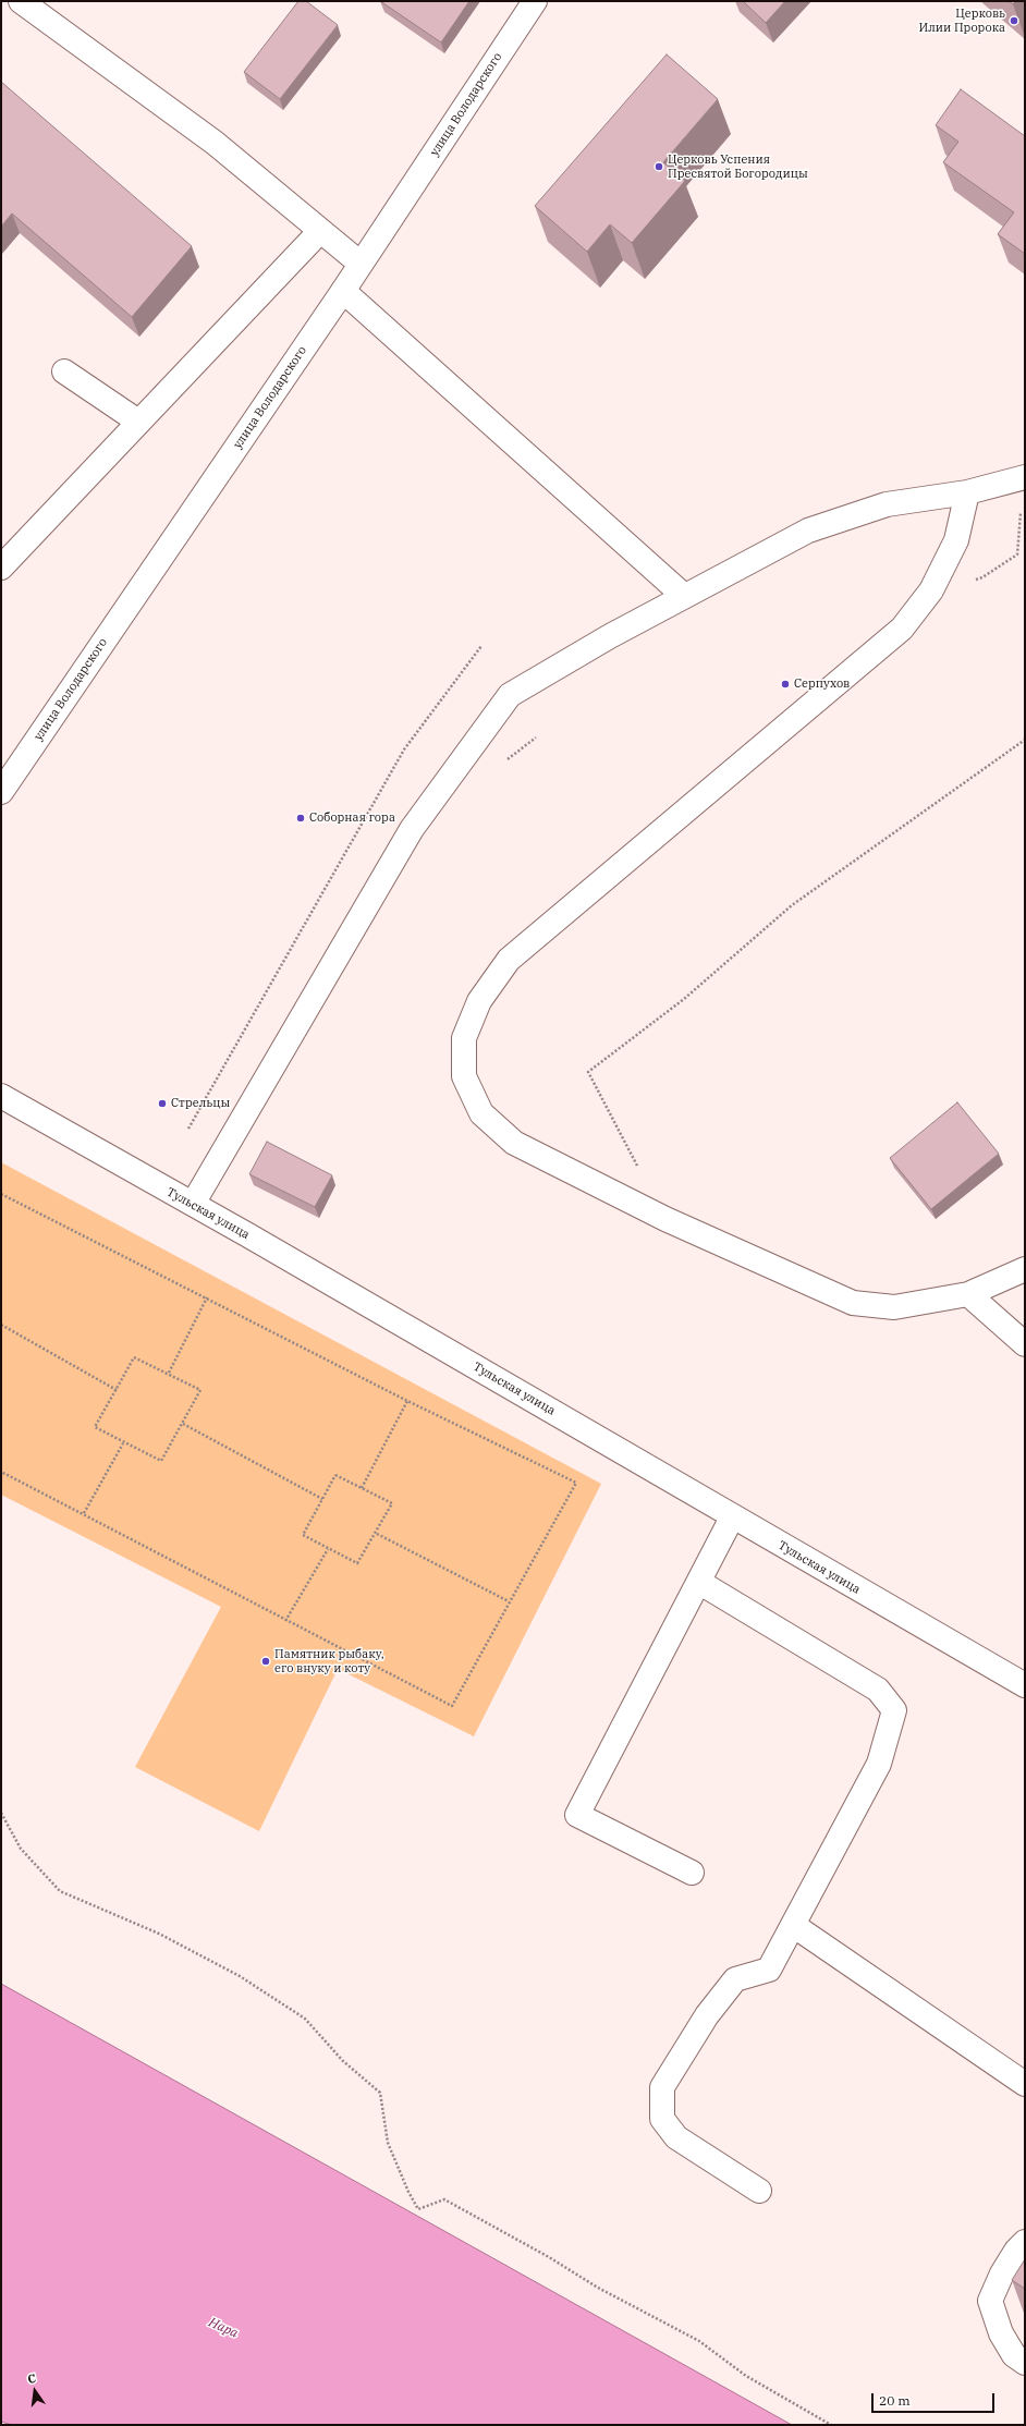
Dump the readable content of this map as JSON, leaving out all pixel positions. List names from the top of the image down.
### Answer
{
  "streets": {
    "street": ["улица Володарского", "Тульская улица"]
  },
  "water": ["Нара"],
  "places": [
    "Церковь Илии Пророка",
    "Церковь Успения Пресвятой Богородицы",
    "Серпухов",
    "Соборная гора",
    "Стрельцы",
    "Памятник рыбаку, его внуку и коту"
  ],
  "scale_bar": "20 m",
  "north": "top"
}
